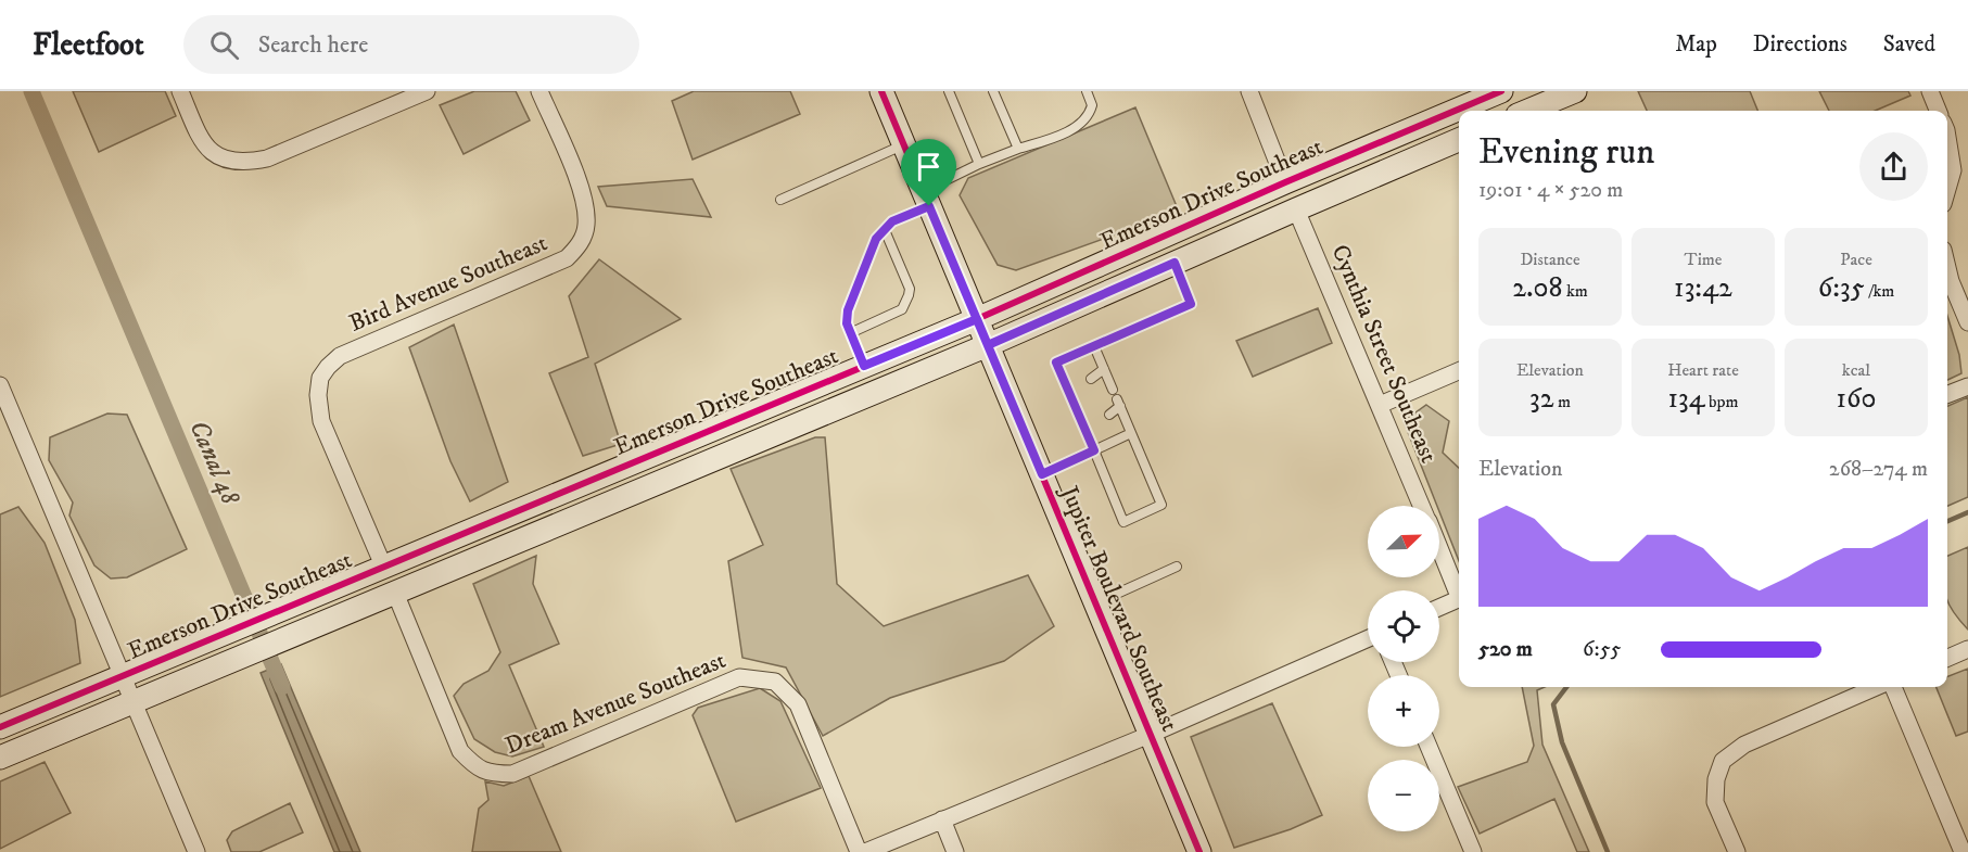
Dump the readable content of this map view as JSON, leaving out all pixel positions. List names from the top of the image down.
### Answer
{
  "streets": {
    "street": [
      "Emerson Drive Southeast",
      "Bird Avenue Southeast",
      "Cynthia Street Southeast",
      "Jupiter Boulevard Southeast",
      "Dream Avenue Southeast"
    ]
  },
  "crossings": [
    ["Emerson Drive Southeast", "Bird Avenue Southeast"],
    ["Emerson Drive Southeast", "Cynthia Street Southeast"],
    ["Emerson Drive Southeast", "Jupiter Boulevard Southeast"],
    ["Emerson Drive Southeast", "Dream Avenue Southeast"]
  ],
  "water": ["Canal 48"],
  "north": "top right",
  "page": {
    "header": "Fleetfoot",
    "search": "Search here",
    "nav": ["Map", "Directions", "Saved"],
    "heading": ["Evening run", "19:01 · 4 × 520 m"],
    "stats": [
      ["Distance", "2.08 km"],
      ["Time", "13:42"],
      ["Pace", "6:35 /km"],
      ["Elevation", "32 m"],
      ["Heart rate", "134 bpm"],
      ["kcal", "160"]
    ],
    "chart": ["Elevation", "268–274 m"],
    "map_buttons": ["+", "−"],
    "list": [
      {
        "name": "520 m",
        "note": "6:55"
      }
    ]
  }
}
